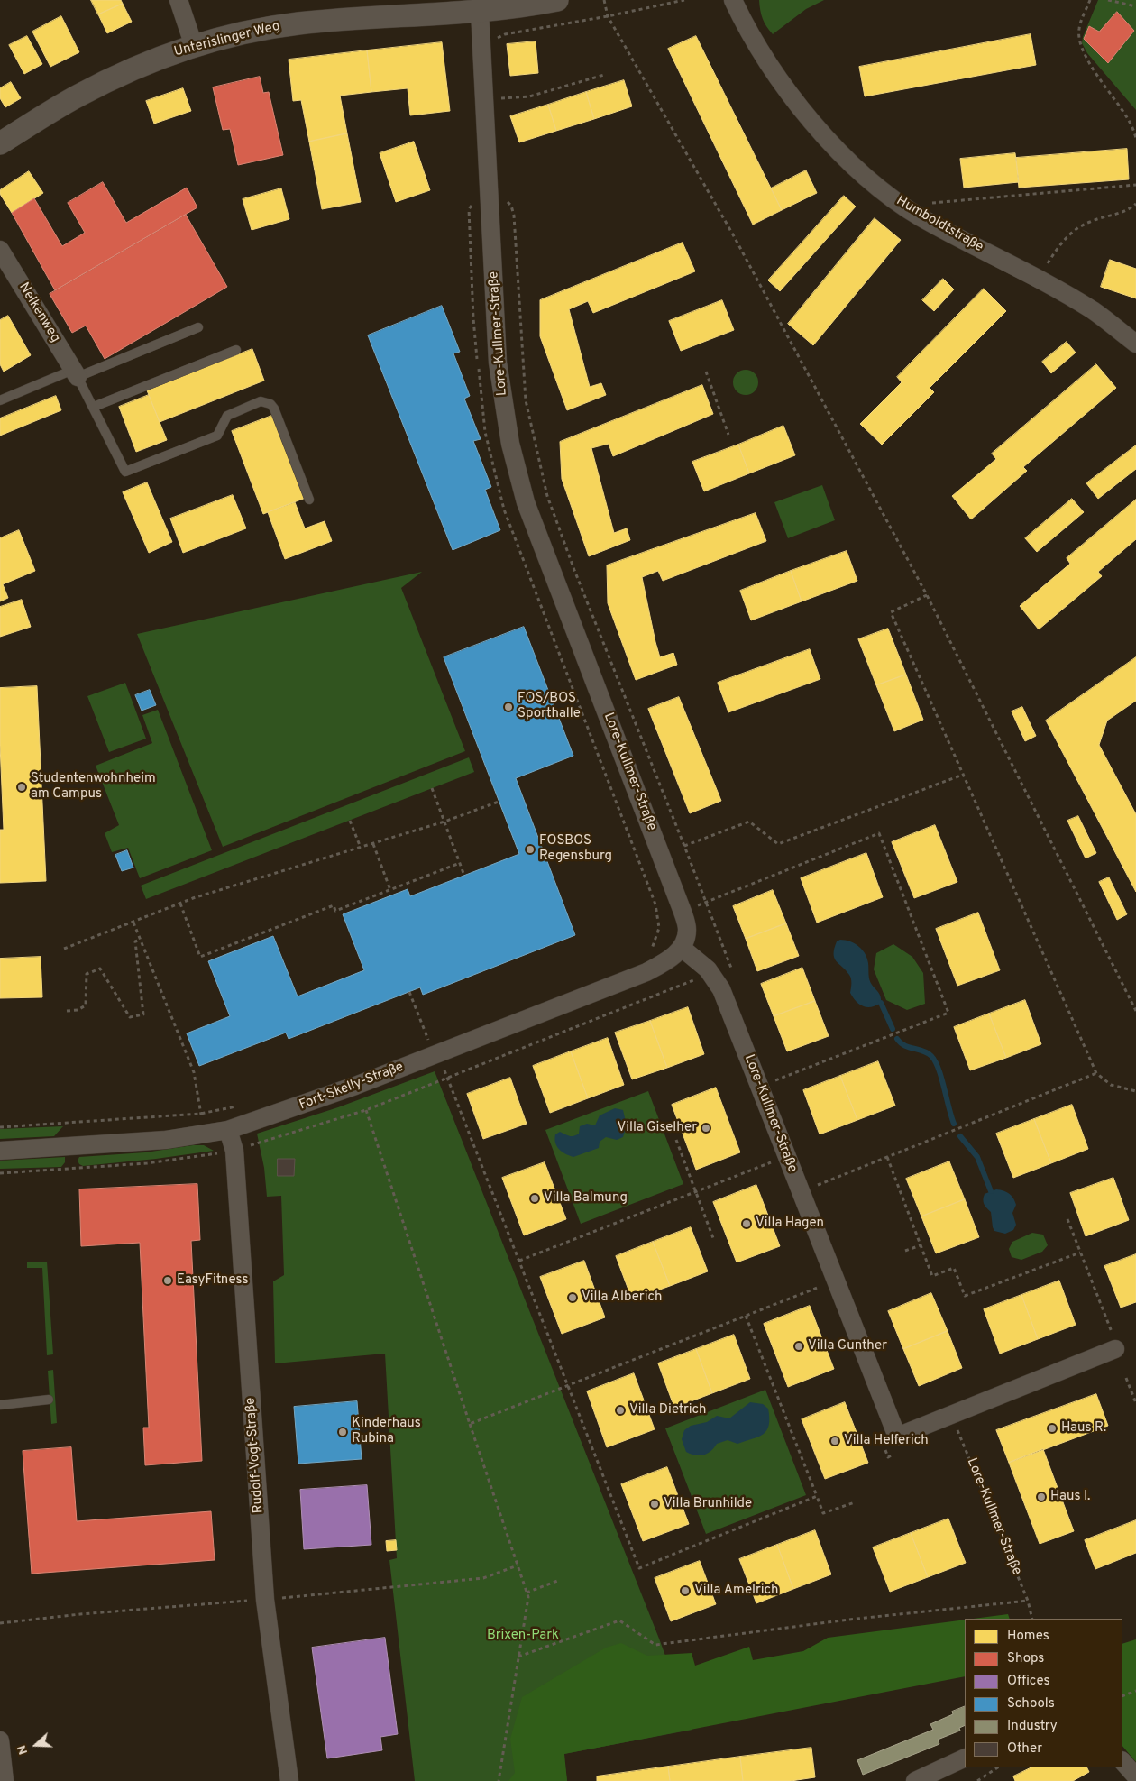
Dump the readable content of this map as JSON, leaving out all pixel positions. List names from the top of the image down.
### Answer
{
  "streets": {
    "street": [
      "Unterislinger Weg",
      "Humboldtstraße",
      "Nelkenweg",
      "Lore-Kullmer-Straße",
      "Fort-Skelly-Straße",
      "Rudolf-Vogt-Straße"
    ]
  },
  "crossings": [
    ["Unterislinger Weg", "Lore-Kullmer-Straße"],
    ["Lore-Kullmer-Straße", "Fort-Skelly-Straße"],
    ["Fort-Skelly-Straße", "Rudolf-Vogt-Straße"]
  ],
  "parks": ["Brixen-Park"],
  "places": [
    "FOS/BOS Sporthalle",
    "Studentenwohnheim am Campus",
    "FOSBOS Regensburg",
    "Villa Giselher",
    "Villa Balmung",
    "Villa Hagen",
    "EasyFitness",
    "Villa Alberich",
    "Villa Gunther",
    "Villa Dietrich",
    "Haus R.",
    "Kinderhaus Rubina",
    "Villa Helferich",
    "Haus I.",
    "Villa Brunhilde",
    "Villa Amelrich"
  ],
  "legend": [
    "Homes",
    "Shops",
    "Offices",
    "Schools",
    "Industry",
    "Other"
  ],
  "north": "left"
}
